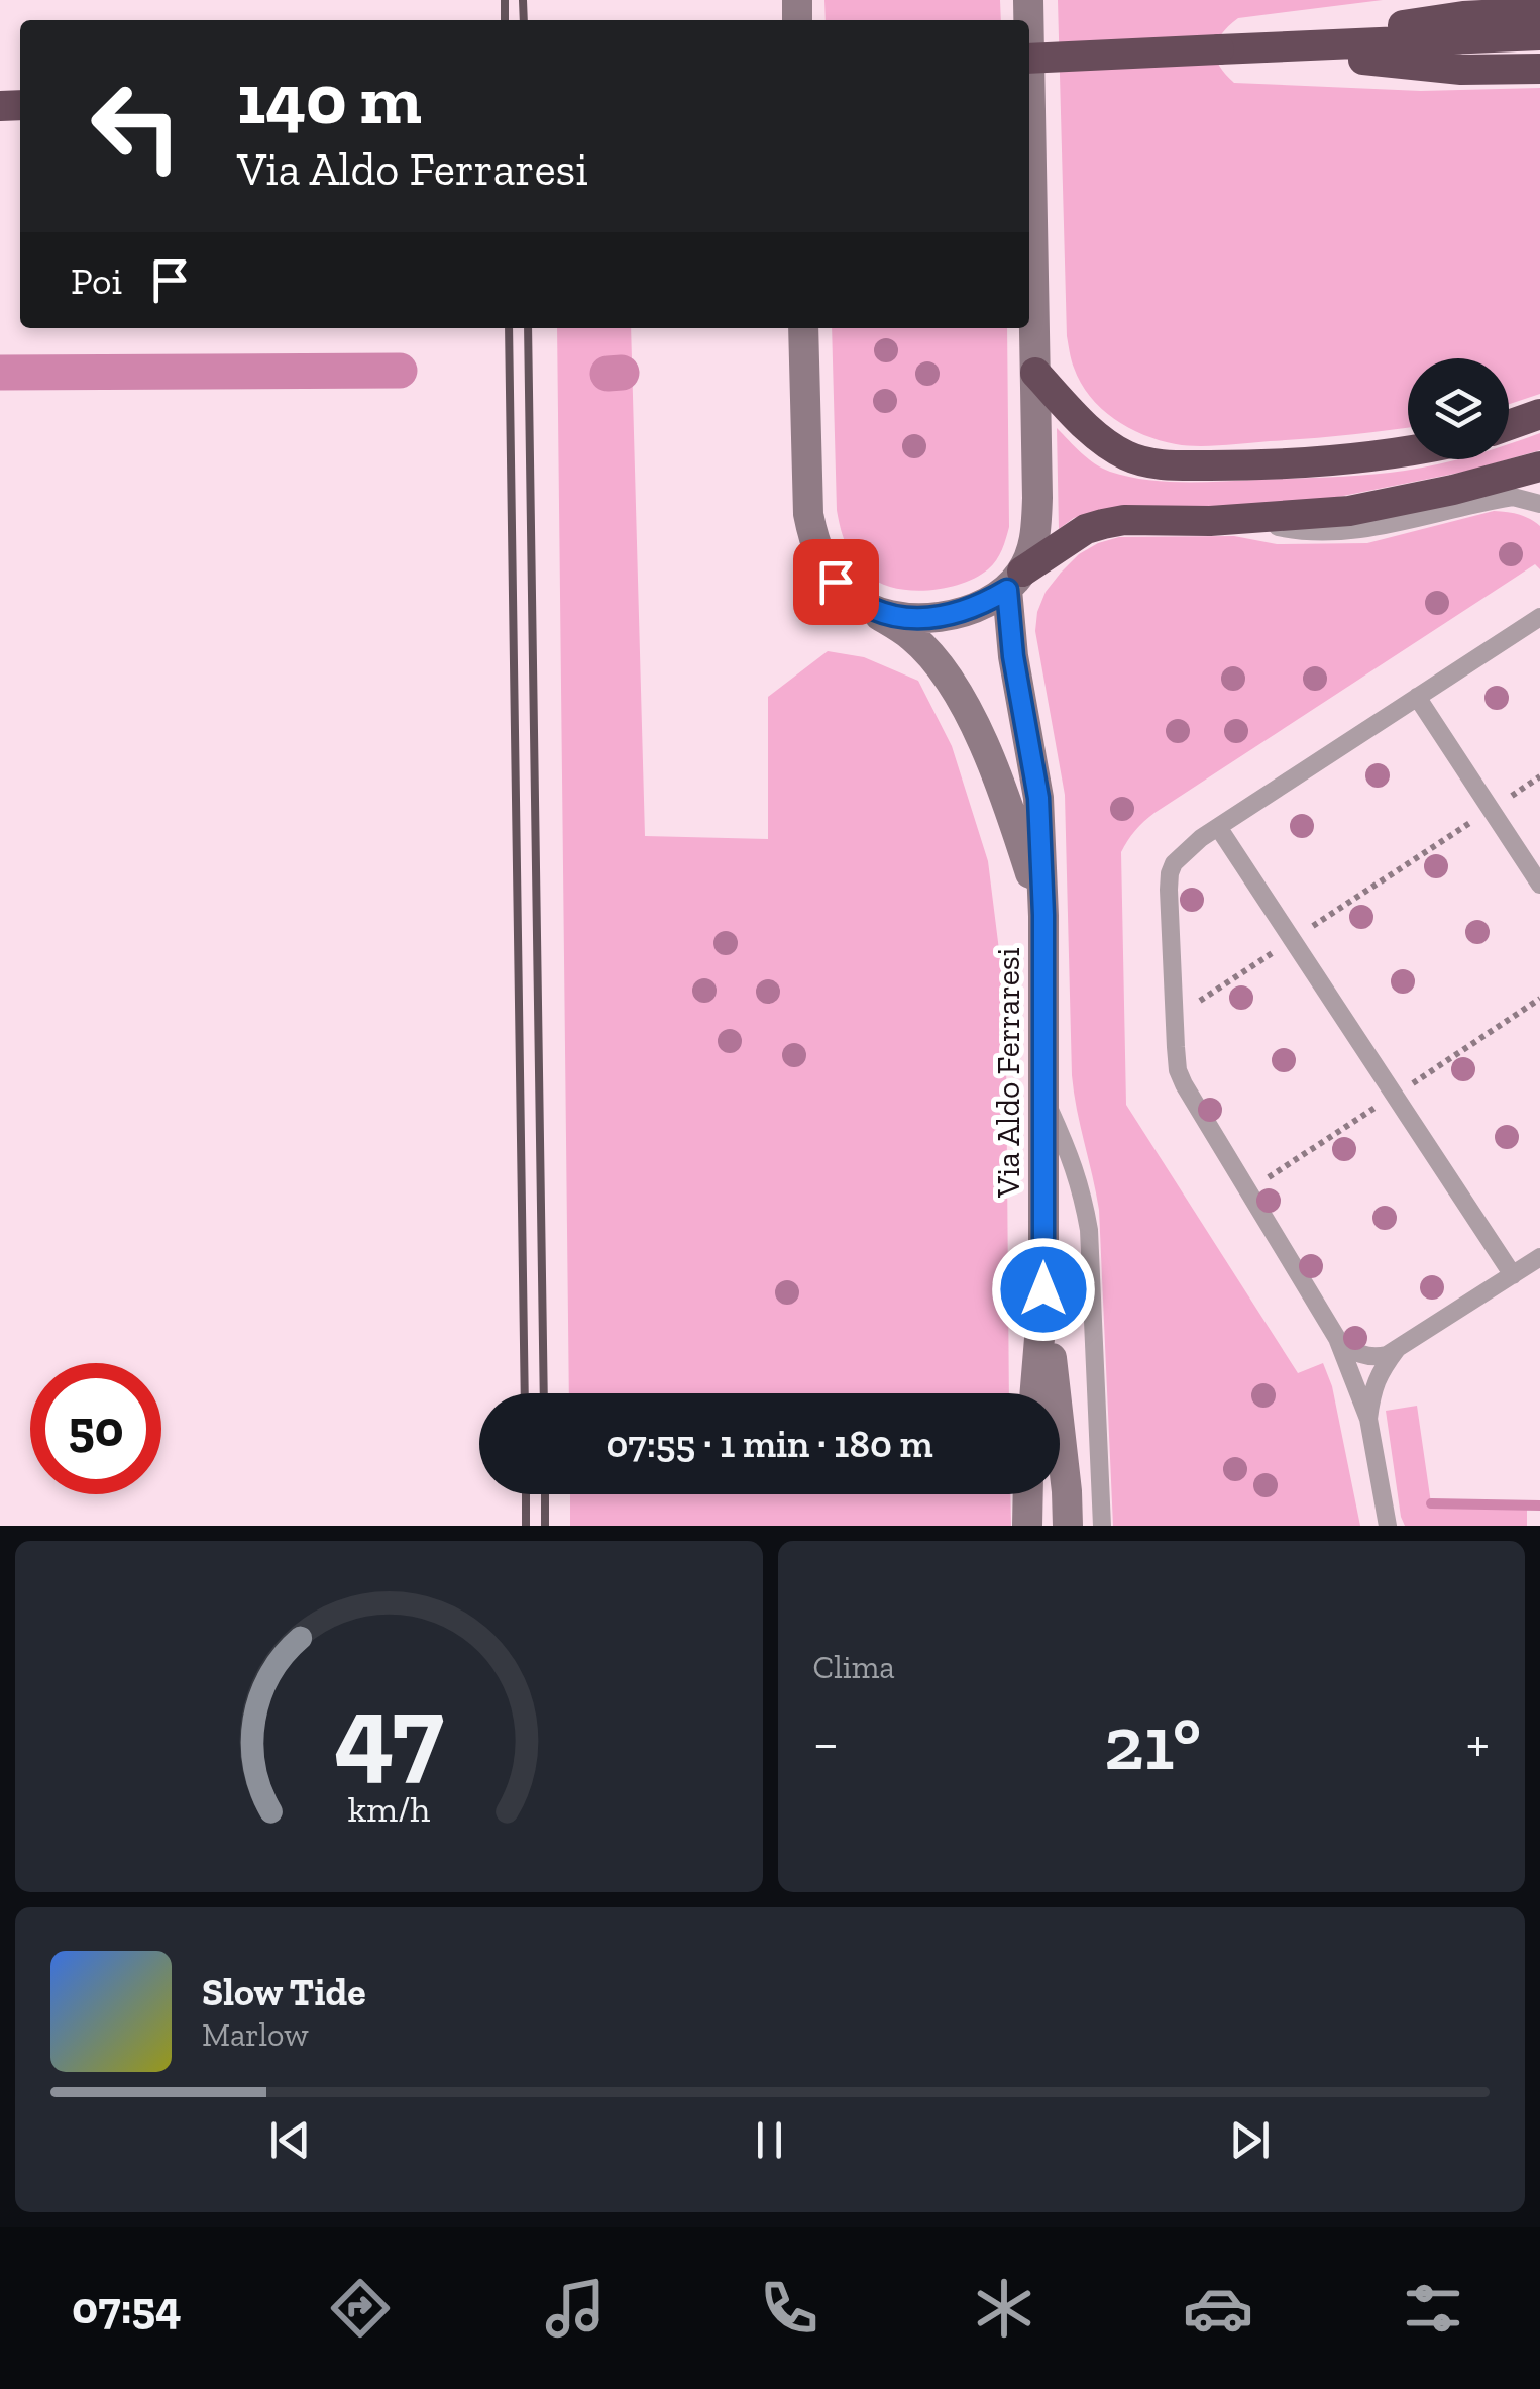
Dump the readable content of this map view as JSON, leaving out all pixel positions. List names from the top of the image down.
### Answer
{
  "streets": {
    "main road": ["Via Aldo Ferraresi"]
  },
  "page": {
    "turn": ["140 m", "Via Aldo Ferraresi"],
    "then": "Poi",
    "limit": "50",
    "trip": "07:55 · 1 min · 180 m",
    "tile": "Clima",
    "heat": ["−", "21°", "+"],
    "song": ["Slow Tide", "Marlow"],
    "tabs": "07:54",
    "gauge": ["47", "km/h"]
  }
}
